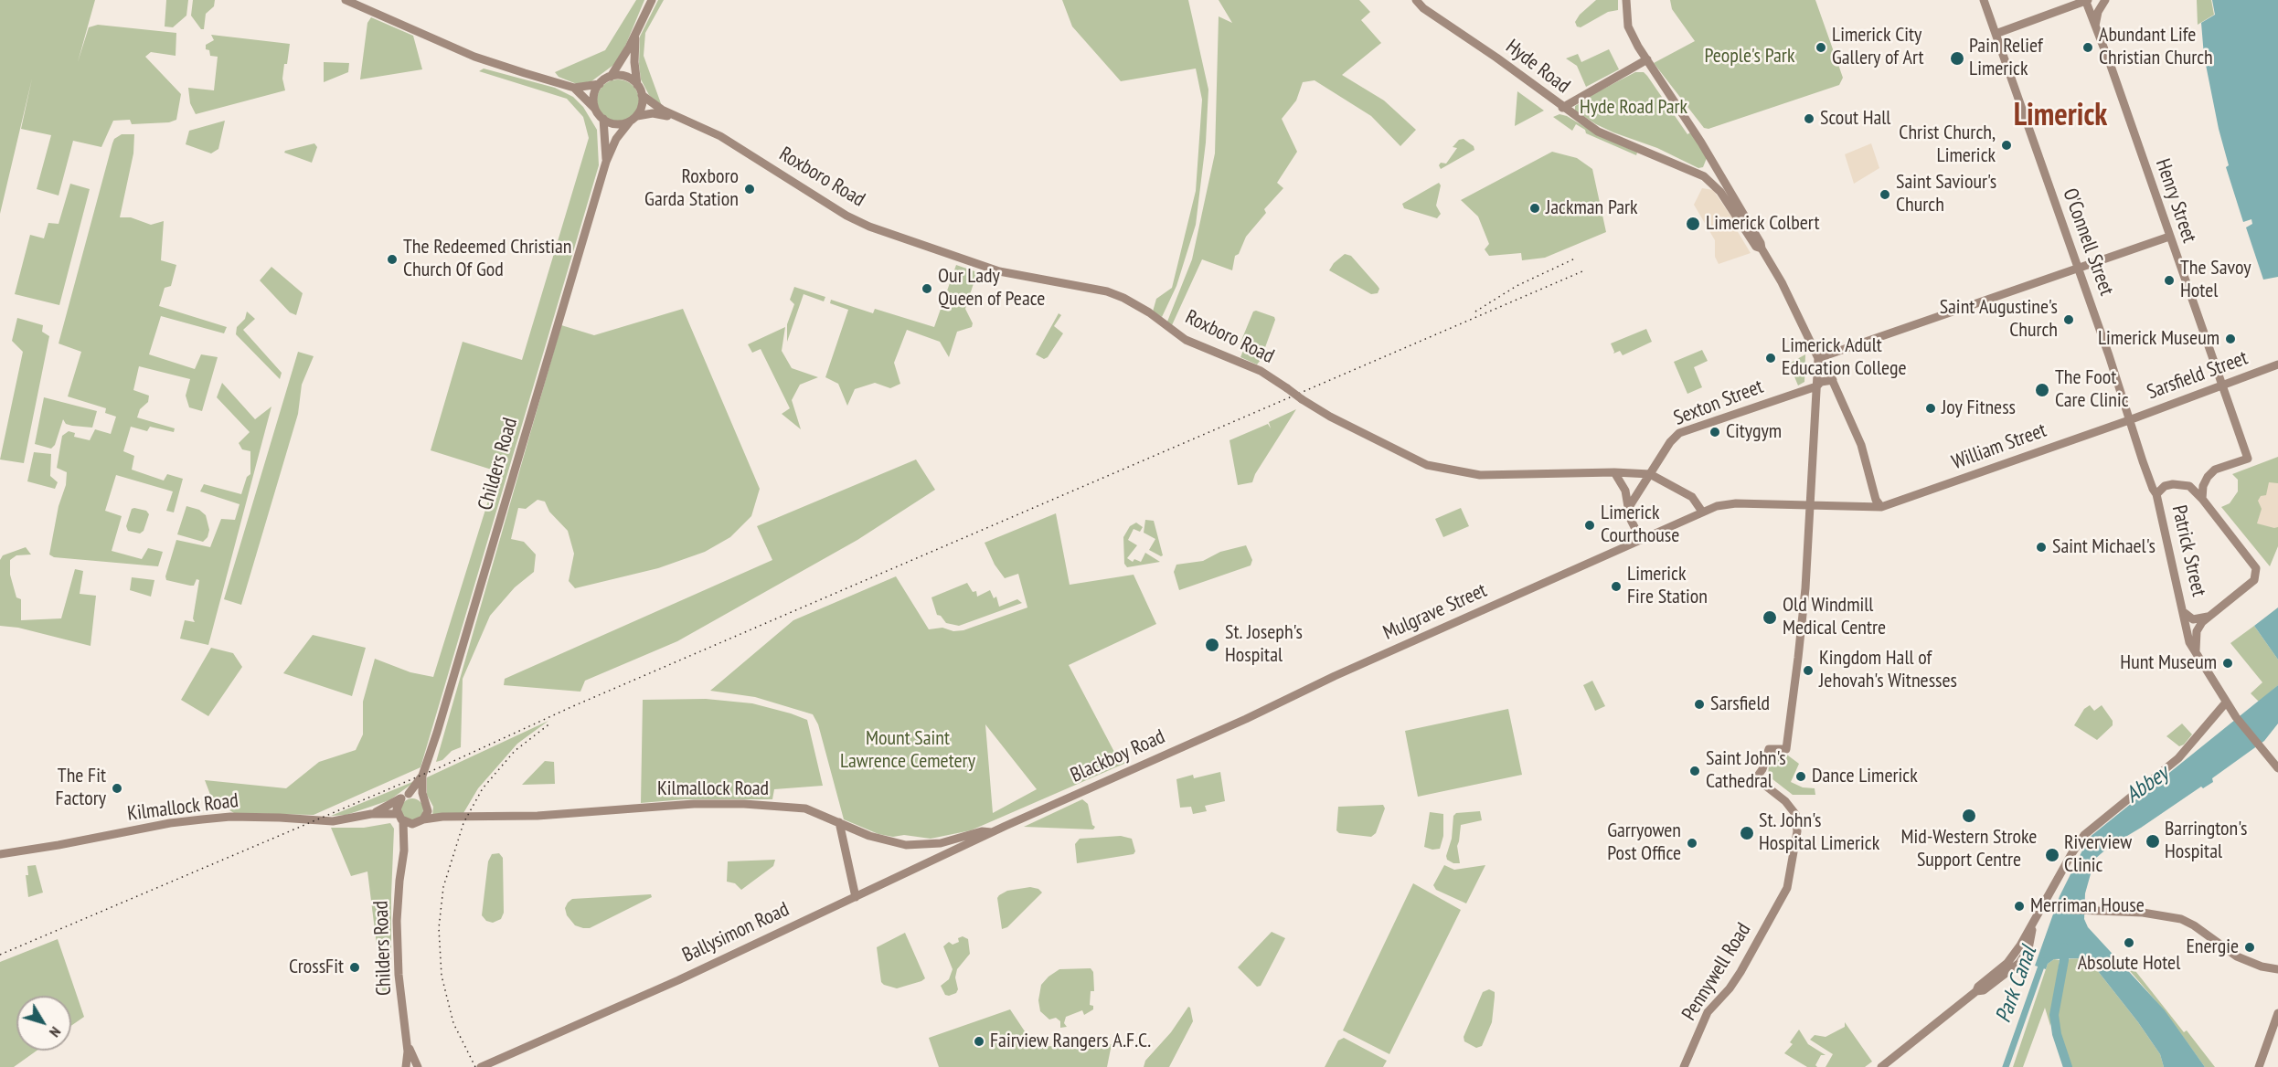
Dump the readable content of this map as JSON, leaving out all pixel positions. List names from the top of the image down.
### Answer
{
  "streets": {
    "main road": [
      "Hyde Road",
      "Roxboro Road",
      "Henry Street",
      "O'Connell Street",
      "Sarsfield Street",
      "Sexton Street",
      "William Street",
      "Childers Road",
      "Patrick Street",
      "Mulgrave Street",
      "Blackboy Road",
      "Kilmallock Road",
      "Ballysimon Road",
      "Pennywell Road"
    ]
  },
  "crossings": [
    ["Roxboro Road", "Sexton Street"],
    ["Roxboro Road", "Childers Road"],
    ["Roxboro Road", "Mulgrave Street"],
    ["Henry Street", "Sarsfield Street"],
    ["O'Connell Street", "Sarsfield Street"],
    ["O'Connell Street", "William Street"],
    ["O'Connell Street", "Patrick Street"],
    ["Sarsfield Street", "William Street"],
    ["William Street", "Mulgrave Street"],
    ["William Street", "Pennywell Road"],
    ["Childers Road", "Kilmallock Road"],
    ["Mulgrave Street", "Blackboy Road"],
    ["Blackboy Road", "Ballysimon Road"],
    ["Kilmallock Road", "Ballysimon Road"]
  ],
  "districts": ["Limerick"],
  "water": ["Abbey", "Park Canal"],
  "parks": ["People's Park", "Hyde Road Park", "Mount Saint Lawrence Cemetery"],
  "places": [
    "Limerick City Gallery of Art",
    "Abundant Life Christian Church",
    "Pain Relief Limerick",
    "Scout Hall",
    "Christ Church, Limerick",
    "Roxboro Garda Station",
    "Saint Saviour's Church",
    "Jackman Park",
    "Limerick Colbert",
    "The Redeemed Christian Church Of God",
    "The Savoy Hotel",
    "Our Lady Queen of Peace",
    "Saint Augustine's Church",
    "Limerick Museum",
    "Limerick Adult Education College",
    "The Foot Care Clinic",
    "Joy Fitness",
    "Citygym",
    "Limerick Courthouse",
    "Saint Michael's",
    "Limerick Fire Station",
    "Old Windmill Medical Centre",
    "St. Joseph's Hospital",
    "Hunt Museum",
    "Kingdom Hall of Jehovah's Witnesses",
    "Sarsfield",
    "Saint John's Cathedral",
    "Dance Limerick",
    "The Fit Factory",
    "Mid-Western Stroke Support Centre",
    "St. John's Hospital Limerick",
    "Barrington's Hospital",
    "Garryowen Post Office",
    "Riverview Clinic",
    "Merriman House",
    "Absolute Hotel",
    "Energie",
    "CrossFit",
    "Fairview Rangers A.F.C."
  ],
  "north": "bottom right"
}
